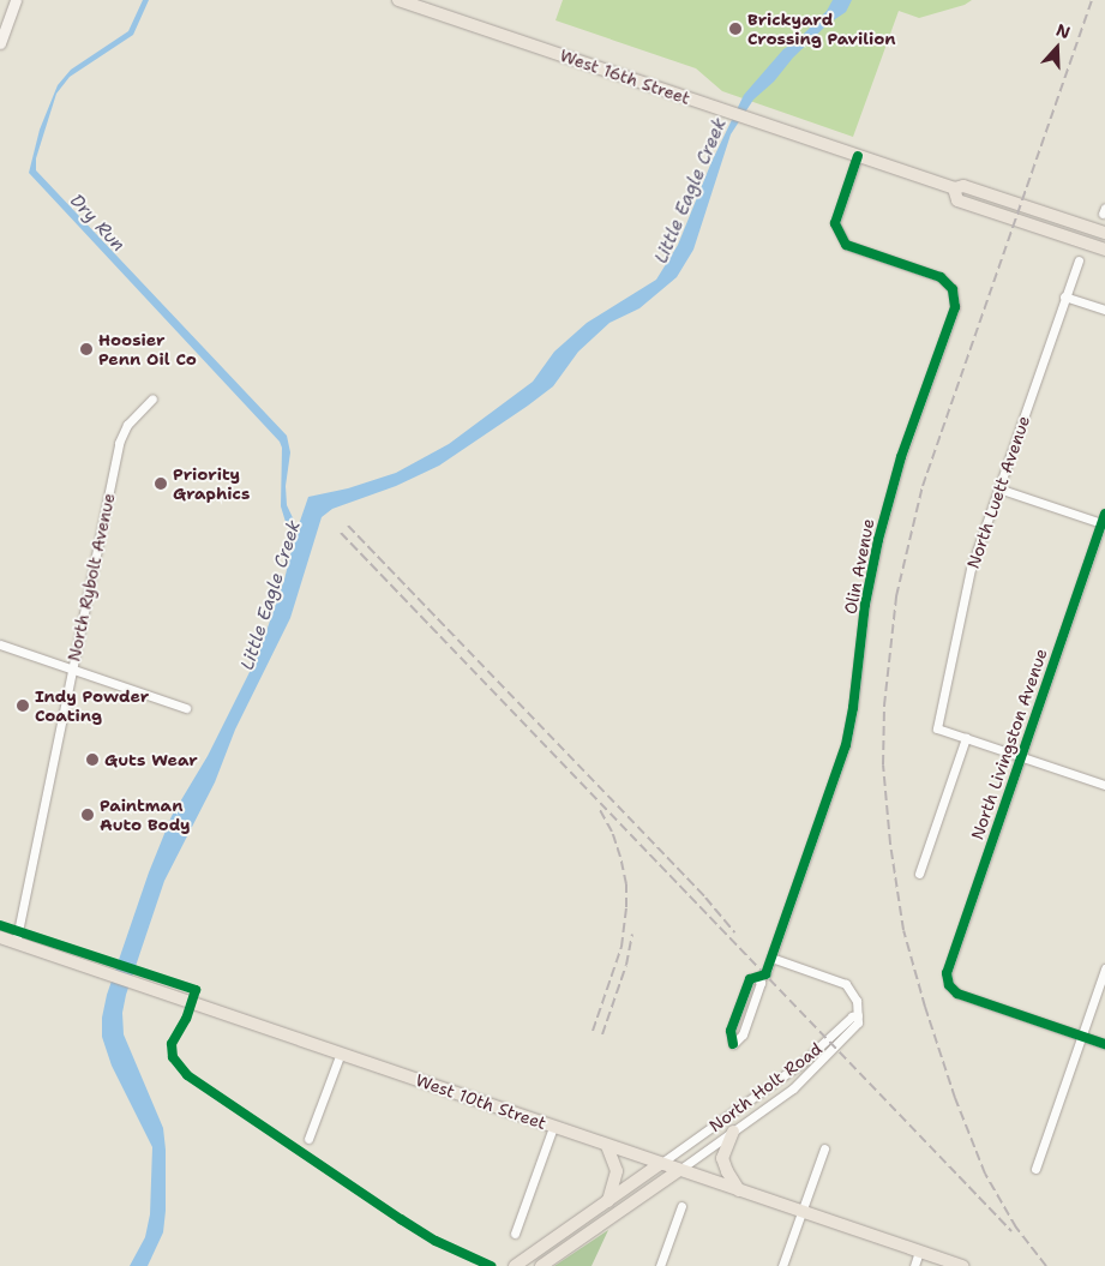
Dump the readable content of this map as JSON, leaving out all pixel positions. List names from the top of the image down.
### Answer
{
  "streets": {
    "main road": ["West 16th Street", "North Holt Road", "West 10th Street"],
    "street": [
      "North Luett Avenue",
      "Olin Avenue",
      "North Rybolt Avenue",
      "North Livingston Avenue"
    ]
  },
  "crossings": [
    ["West 16th Street", "Olin Avenue"],
    ["North Rybolt Avenue", "West 10th Street"],
    ["North Holt Road", "West 10th Street"]
  ],
  "water": ["Little Eagle Creek", "Dry Run"],
  "places": [
    "Brickyard Crossing Pavilion",
    "Hoosier Penn Oil Co",
    "Priority Graphics",
    "Indy Powder Coating",
    "Guts Wear",
    "Paintman Auto Body"
  ],
  "north": "top"
}
